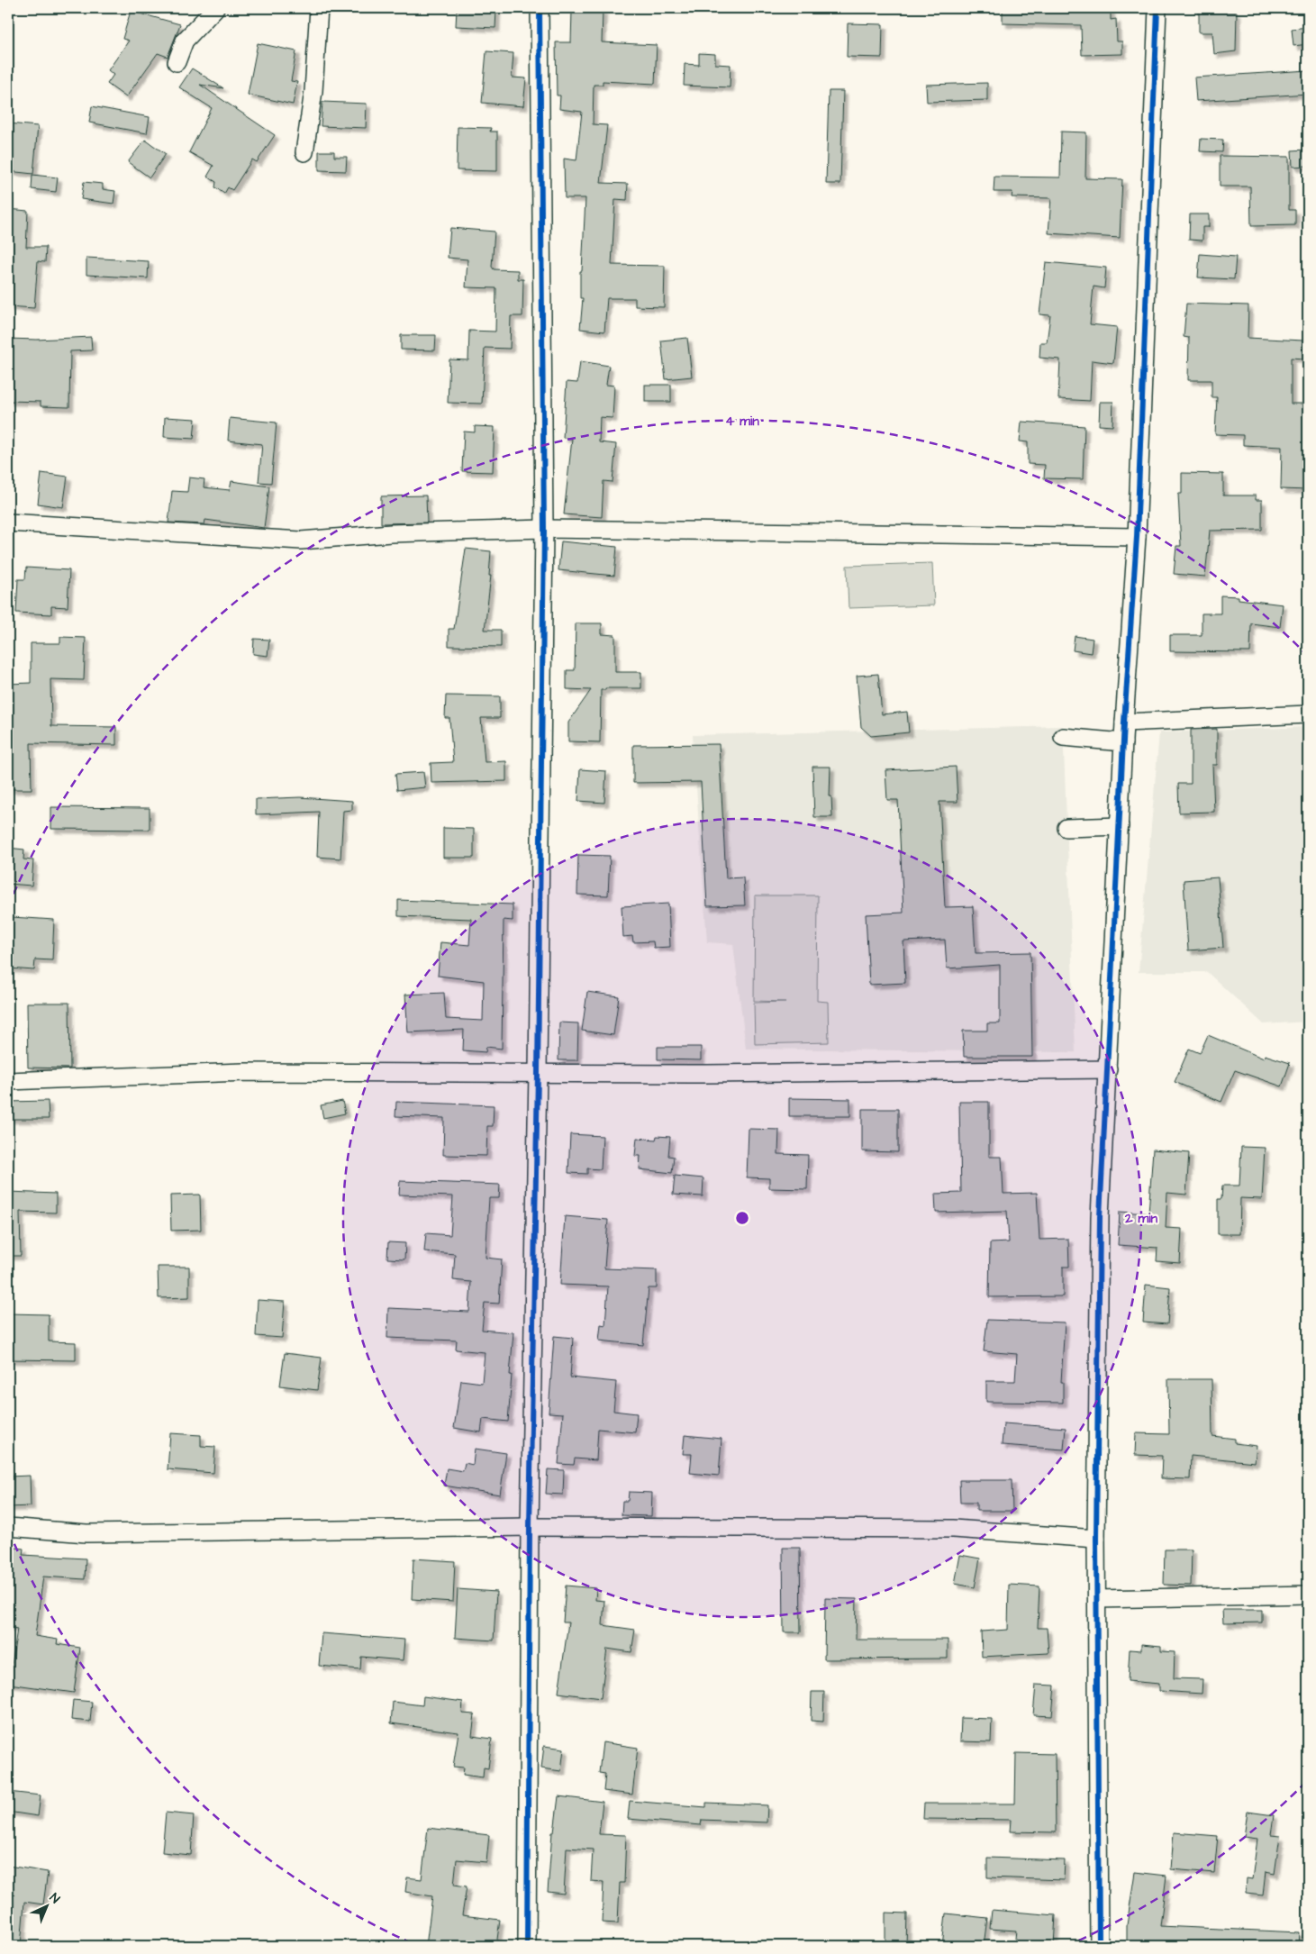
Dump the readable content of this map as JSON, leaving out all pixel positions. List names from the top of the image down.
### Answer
{
  "north": "top right",
  "rings": ["4 min", "2 min"]
}
